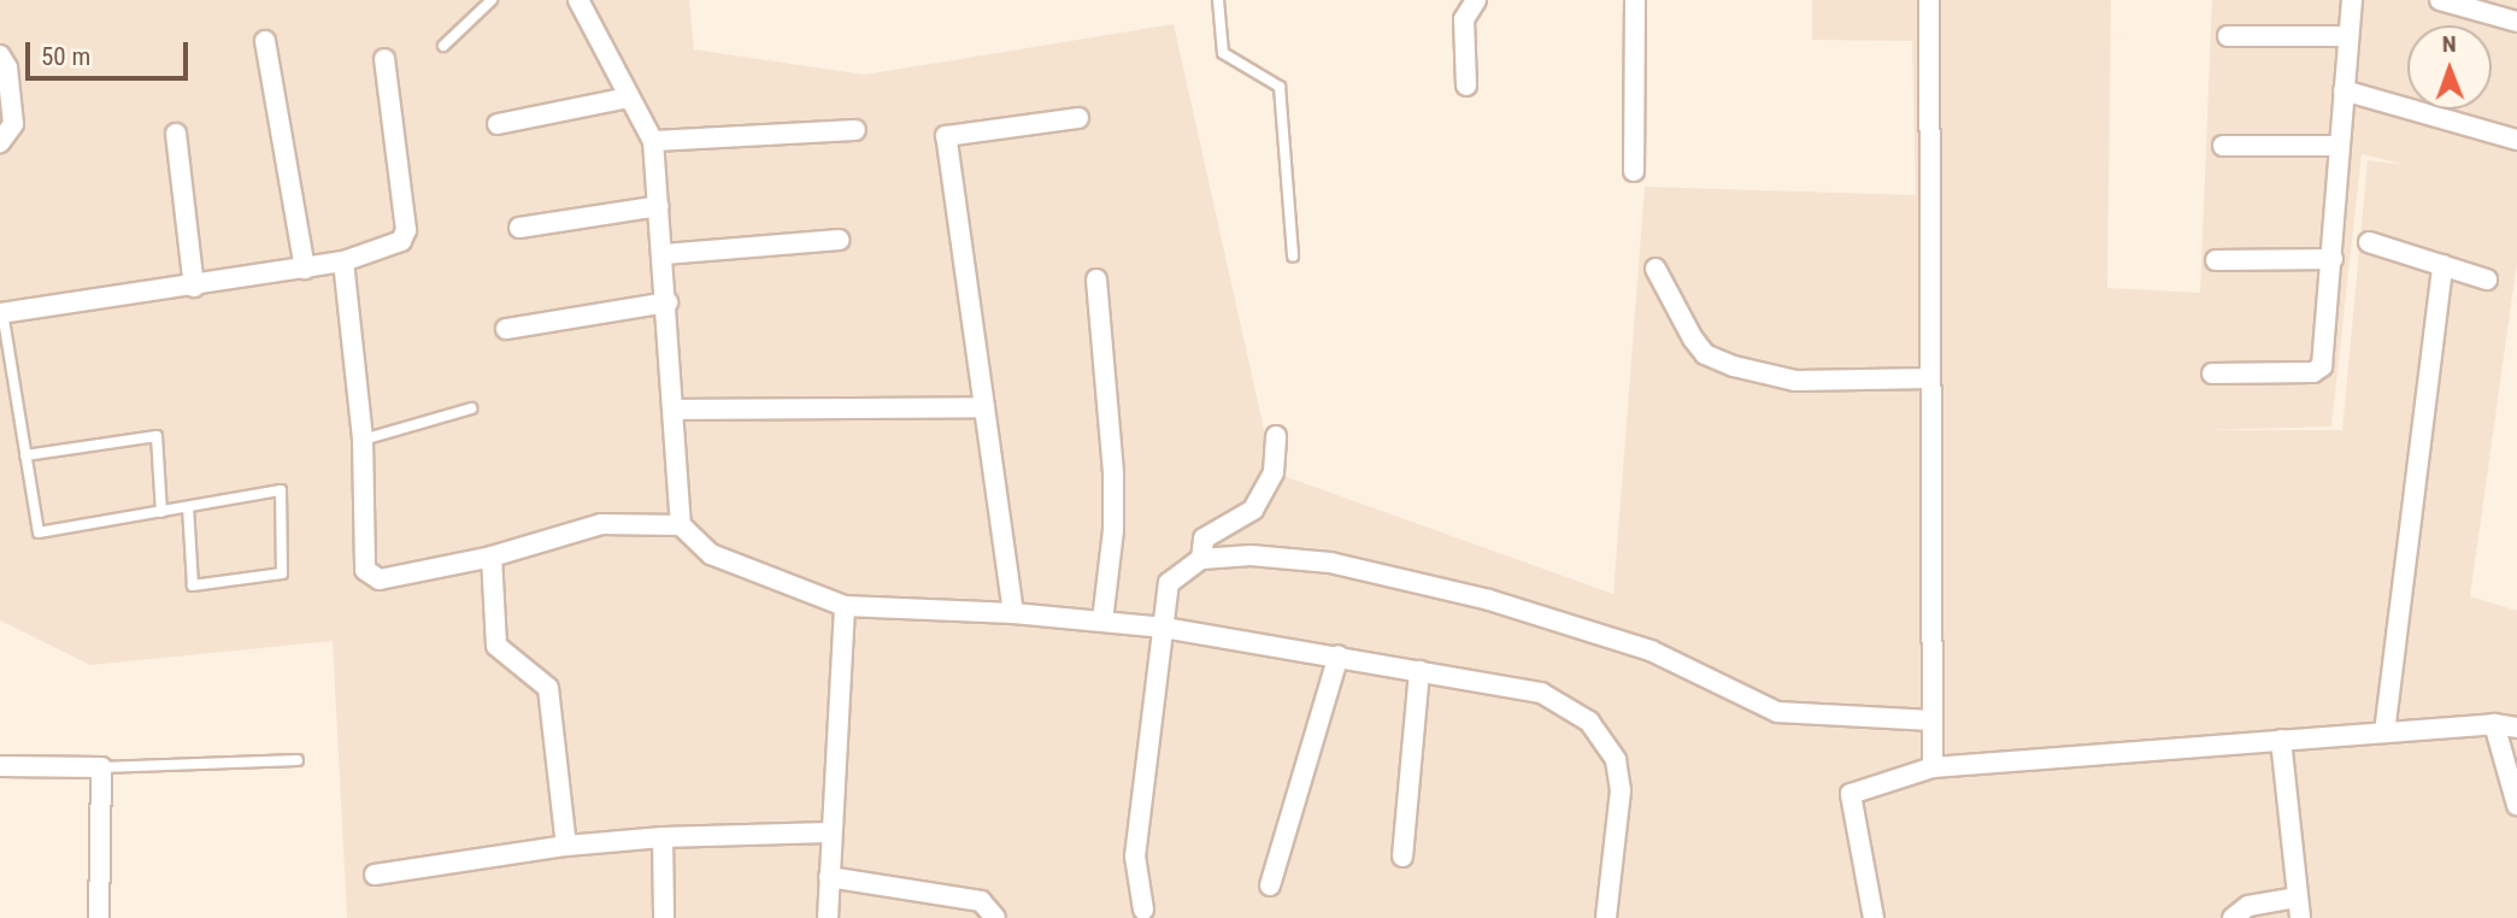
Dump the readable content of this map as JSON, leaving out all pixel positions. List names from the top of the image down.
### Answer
{
  "scale_bar": "50 m",
  "north": "top"
}
